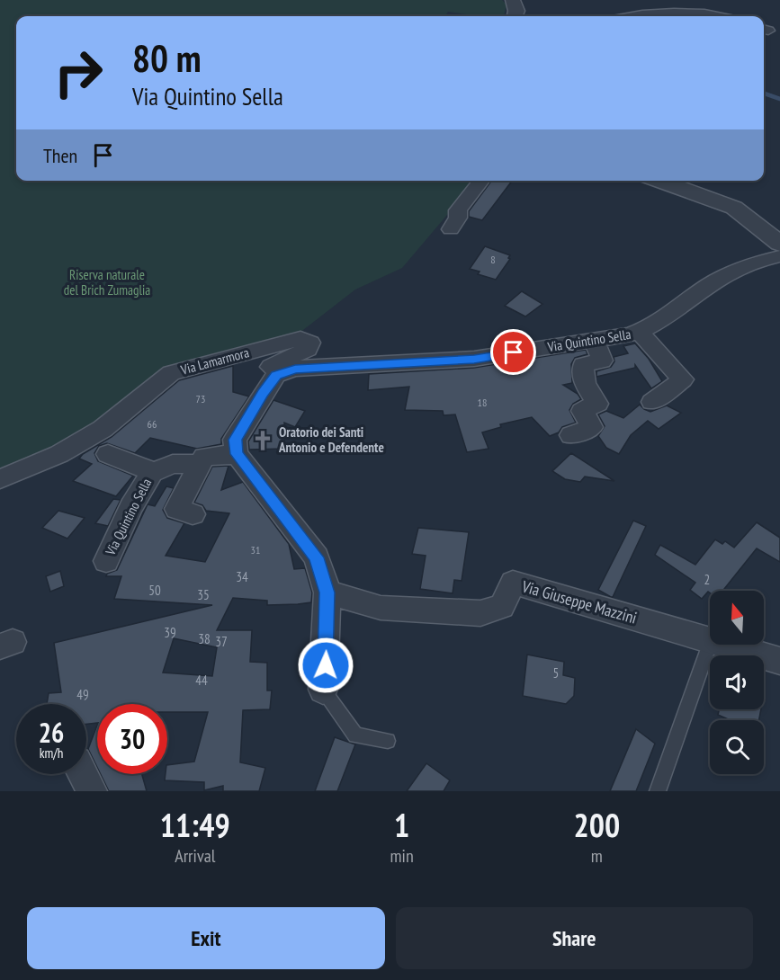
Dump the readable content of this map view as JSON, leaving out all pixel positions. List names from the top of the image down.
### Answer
{
  "streets": {
    "street": ["Via Quintino Sella", "Via Lamarmora", "Via Giuseppe Mazzini"]
  },
  "crossings": [
    ["Via Quintino Sella", "Via Lamarmora"]
  ],
  "parks": ["Riserva naturale del Brich Zumaglia"],
  "places": {
    "church": ["Oratorio dei Santi Antonio e Defendente"]
  },
  "house_numbers": [
    "8",
    "73",
    "18",
    "66",
    "31",
    "34",
    "2",
    "50",
    "35",
    "39",
    "38",
    "37",
    "5",
    "44",
    "49"
  ],
  "north": "top",
  "page": {
    "turn": ["80 m", "Via Quintino Sella"],
    "then": "Then",
    "speed": "26 km/h",
    "limit": "30",
    "eta": [
      "11:49",
      "Arrival",
      "1",
      "min",
      "200",
      "m"
    ],
    "buttons": ["Exit", "Share"]
  }
}
